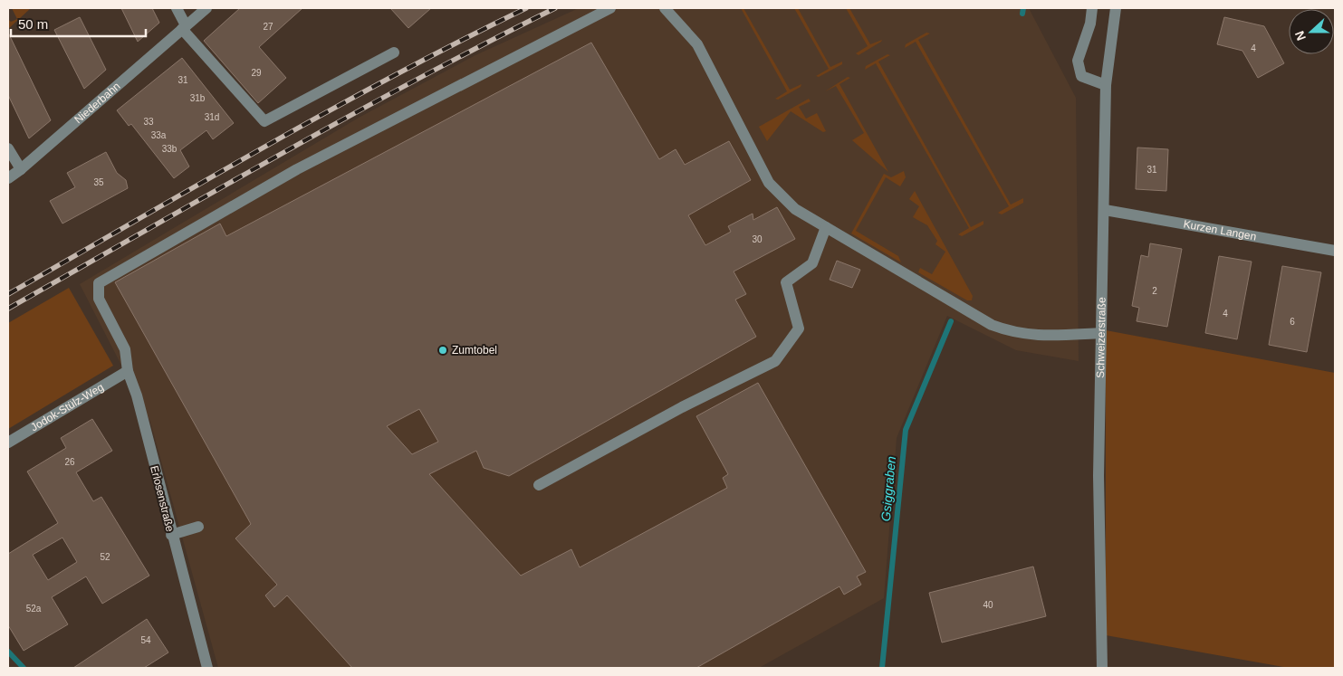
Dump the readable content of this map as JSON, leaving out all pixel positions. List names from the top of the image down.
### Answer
{
  "streets": {
    "street": [
      "Niederbahn",
      "Kurzen Langen",
      "Schweizerstraße",
      "Jodok-Stülz-Weg",
      "Erlosenstraße"
    ]
  },
  "crossings": [
    ["Kurzen Langen", "Schweizerstraße"],
    ["Jodok-Stülz-Weg", "Erlosenstraße"]
  ],
  "water": ["Gsiggraben"],
  "places": ["Zumtobel"],
  "house_numbers": [
    "27",
    "4",
    "29",
    "31",
    "31b",
    "31d",
    "33",
    "33a",
    "33b",
    "31",
    "35",
    "30",
    "2",
    "4",
    "6",
    "26",
    "52",
    "40",
    "52a",
    "54"
  ],
  "scale_bar": "50 m",
  "north": "left"
}
